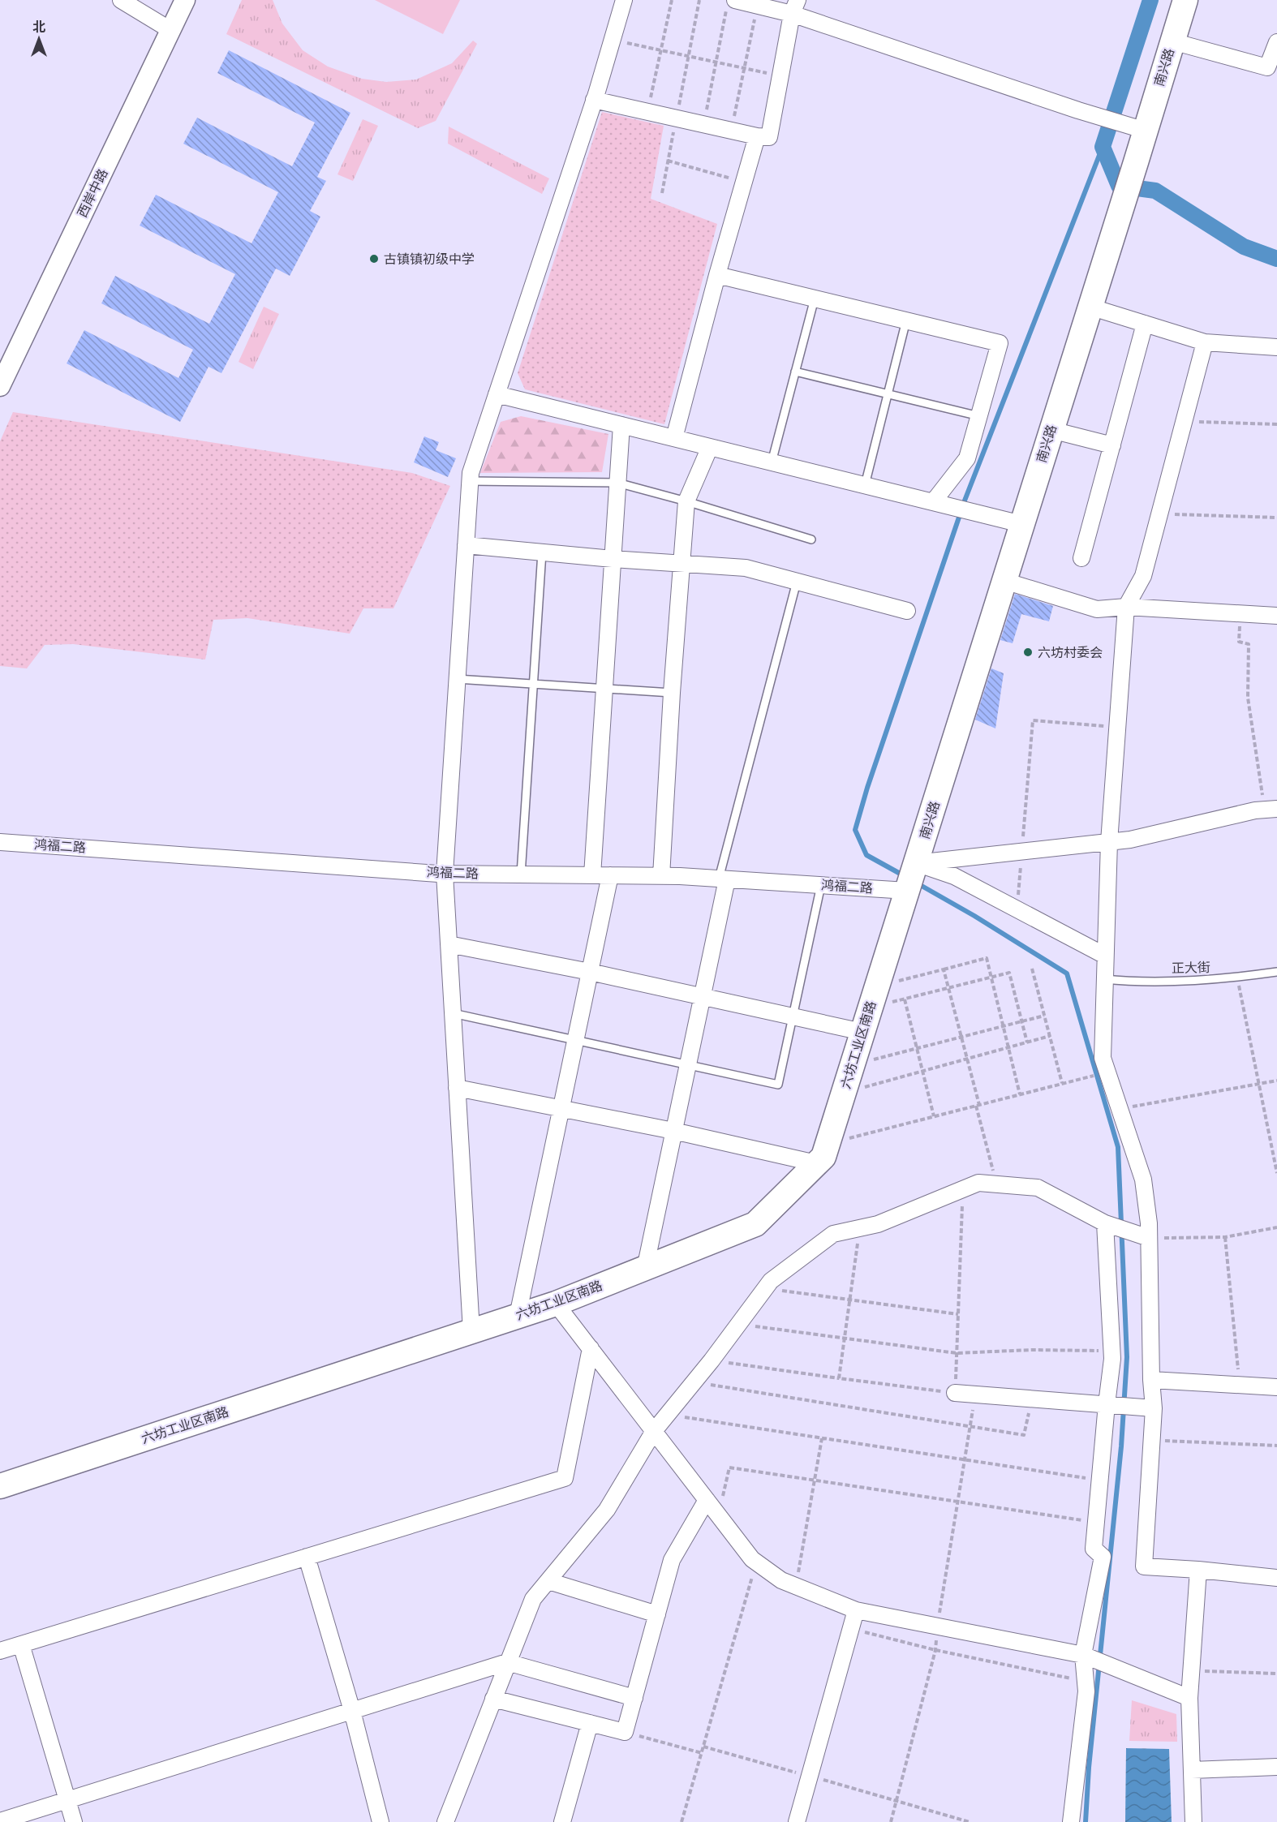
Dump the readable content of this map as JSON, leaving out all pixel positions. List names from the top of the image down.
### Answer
{
  "streets": {
    "main road": ["南兴路", "六坊工业区南路"],
    "street": ["西岸中路", "鸿福二路"],
    "lane": ["正大街"]
  },
  "crossings": [
    ["南兴路", "鸿福二路"],
    ["南兴路", "六坊工业区南路"],
    ["鸿福二路", "六坊工业区南路"]
  ],
  "places": ["古镇镇初级中学", "六坊村委会"],
  "north": "top"
}
